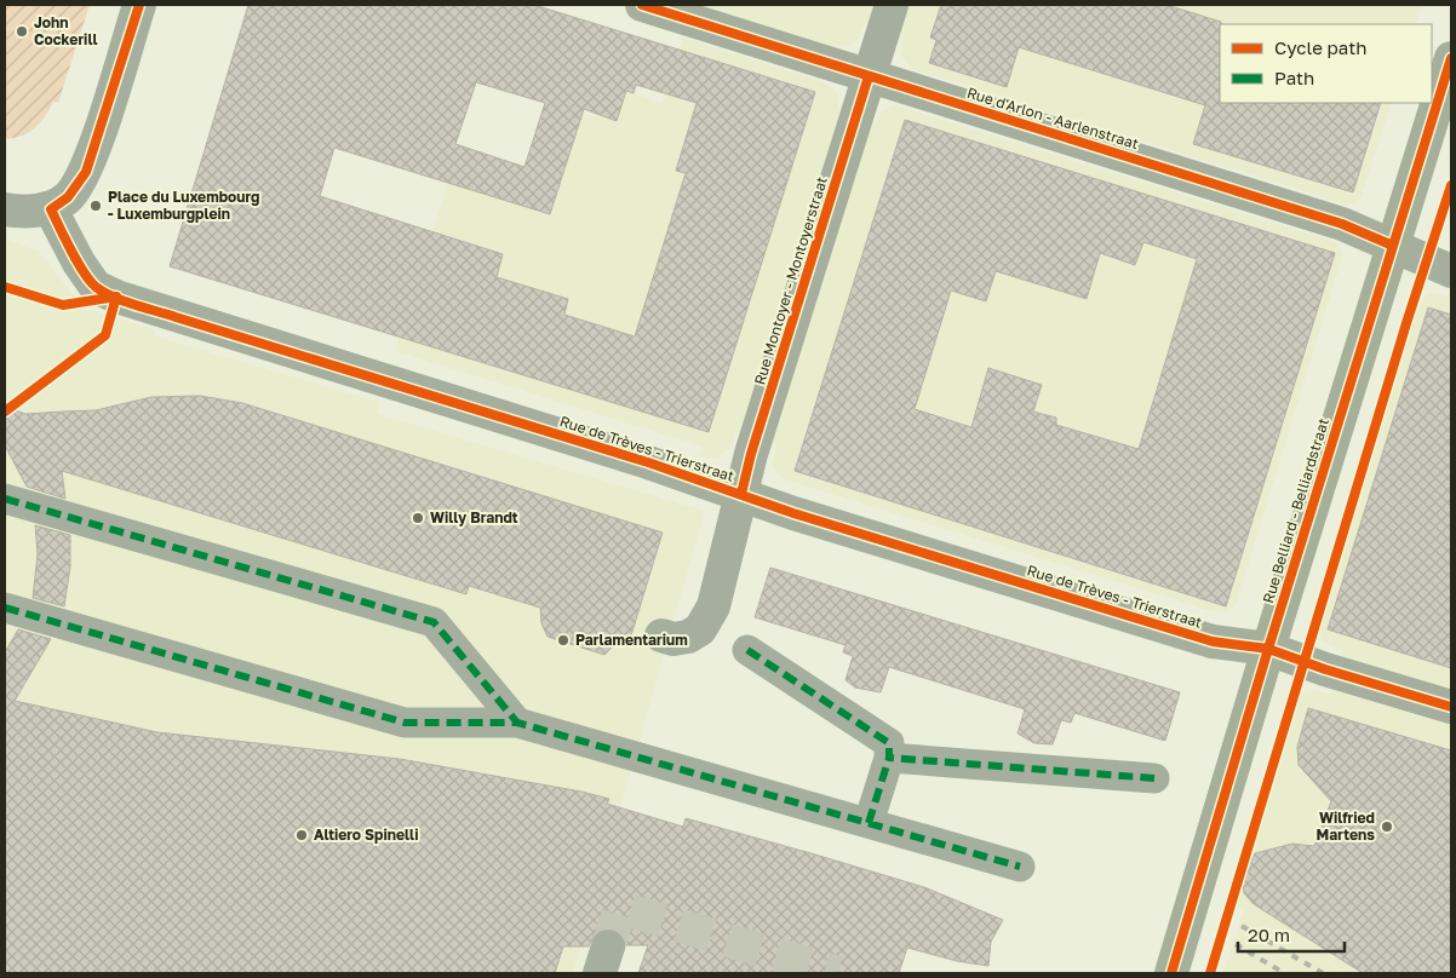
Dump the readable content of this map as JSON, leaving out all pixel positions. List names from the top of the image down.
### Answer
{
  "streets": {
    "main road": ["Rue Belliard - Belliardstraat"],
    "street": ["Rue d'Arlon - Aarlenstraat", "Rue Montoyer - Montoyerstraat", "Rue de Trèves - Trierstraat"]
  },
  "crossings": [
    ["Rue d'Arlon - Aarlenstraat", "Rue Montoyer - Montoyerstraat"],
    ["Rue d'Arlon - Aarlenstraat", "Rue Belliard - Belliardstraat"],
    ["Rue Montoyer - Montoyerstraat", "Rue de Trèves - Trierstraat"],
    ["Rue de Trèves - Trierstraat", "Rue Belliard - Belliardstraat"]
  ],
  "places": [
    "John Cockerill",
    "Place du Luxembourg - Luxemburgplein",
    "Willy Brandt",
    "Parlamentarium",
    "Wilfried Martens",
    "Altiero Spinelli"
  ],
  "legend": ["Cycle path", "Path"],
  "scale_bar": "20 m"
}
